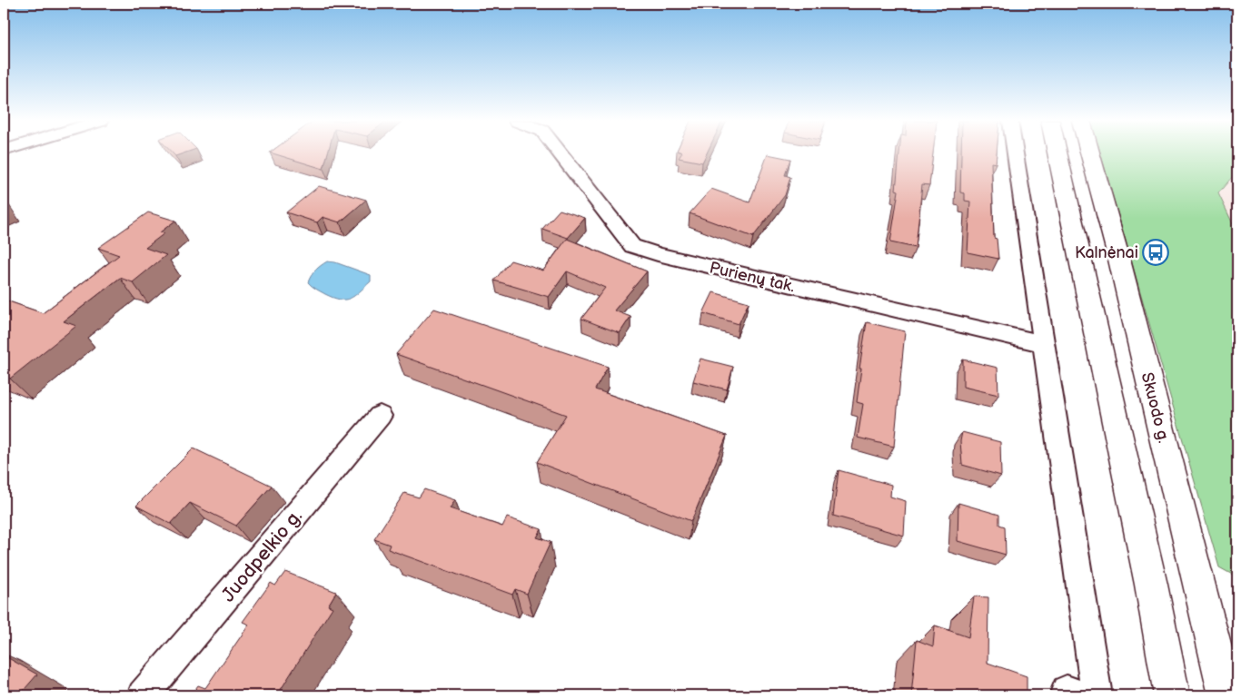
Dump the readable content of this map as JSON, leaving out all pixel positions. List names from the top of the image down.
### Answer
{
  "streets": {
    "main road": ["Skuodo g."],
    "street": ["Purienų tak.", "Juodpelkio g."]
  },
  "places": {
    "bus stop": ["Kalnėnai"]
  }
}
